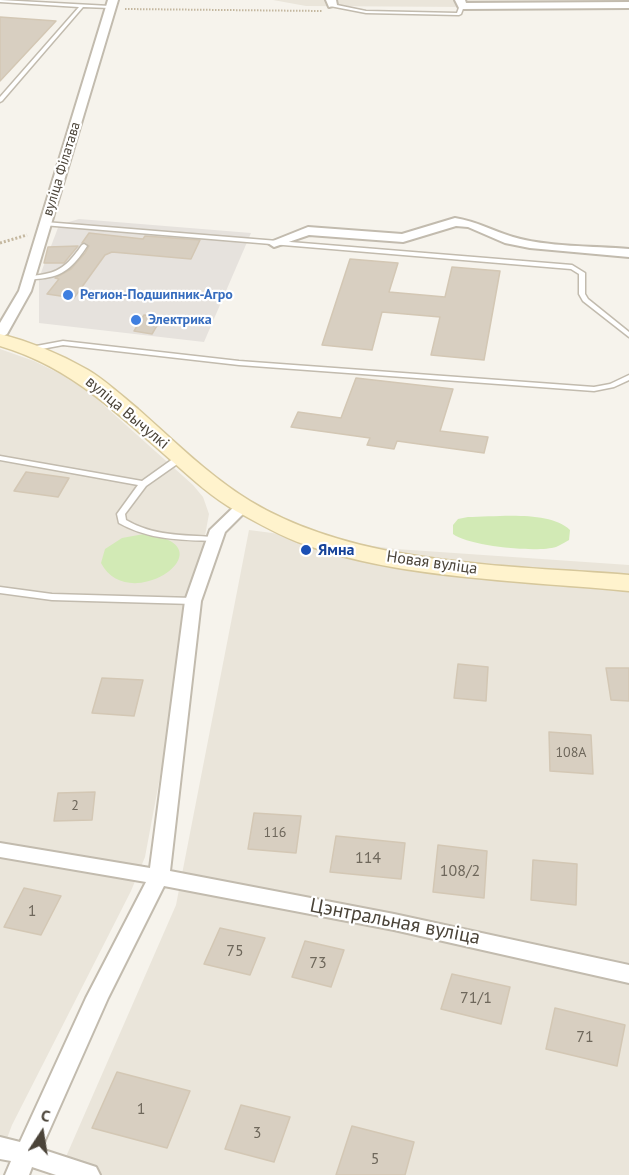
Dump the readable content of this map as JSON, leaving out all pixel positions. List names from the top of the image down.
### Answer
{
  "streets": {
    "street": [
      "вуліца Філатава",
      "вуліца Вычулкі",
      "Новая вуліца",
      "Цэнтральная вуліца"
    ]
  },
  "crossings": [
    ["вуліца Вычулкі", "Новая вуліца"]
  ],
  "places": ["Регион-Подшипник-Агро", "Электрика", "Ямна"],
  "house_numbers": [
    "108А",
    "2",
    "116",
    "114",
    "108/2",
    "1",
    "75",
    "73",
    "71/1",
    "71",
    "1",
    "3",
    "5"
  ],
  "north": "top"
}
